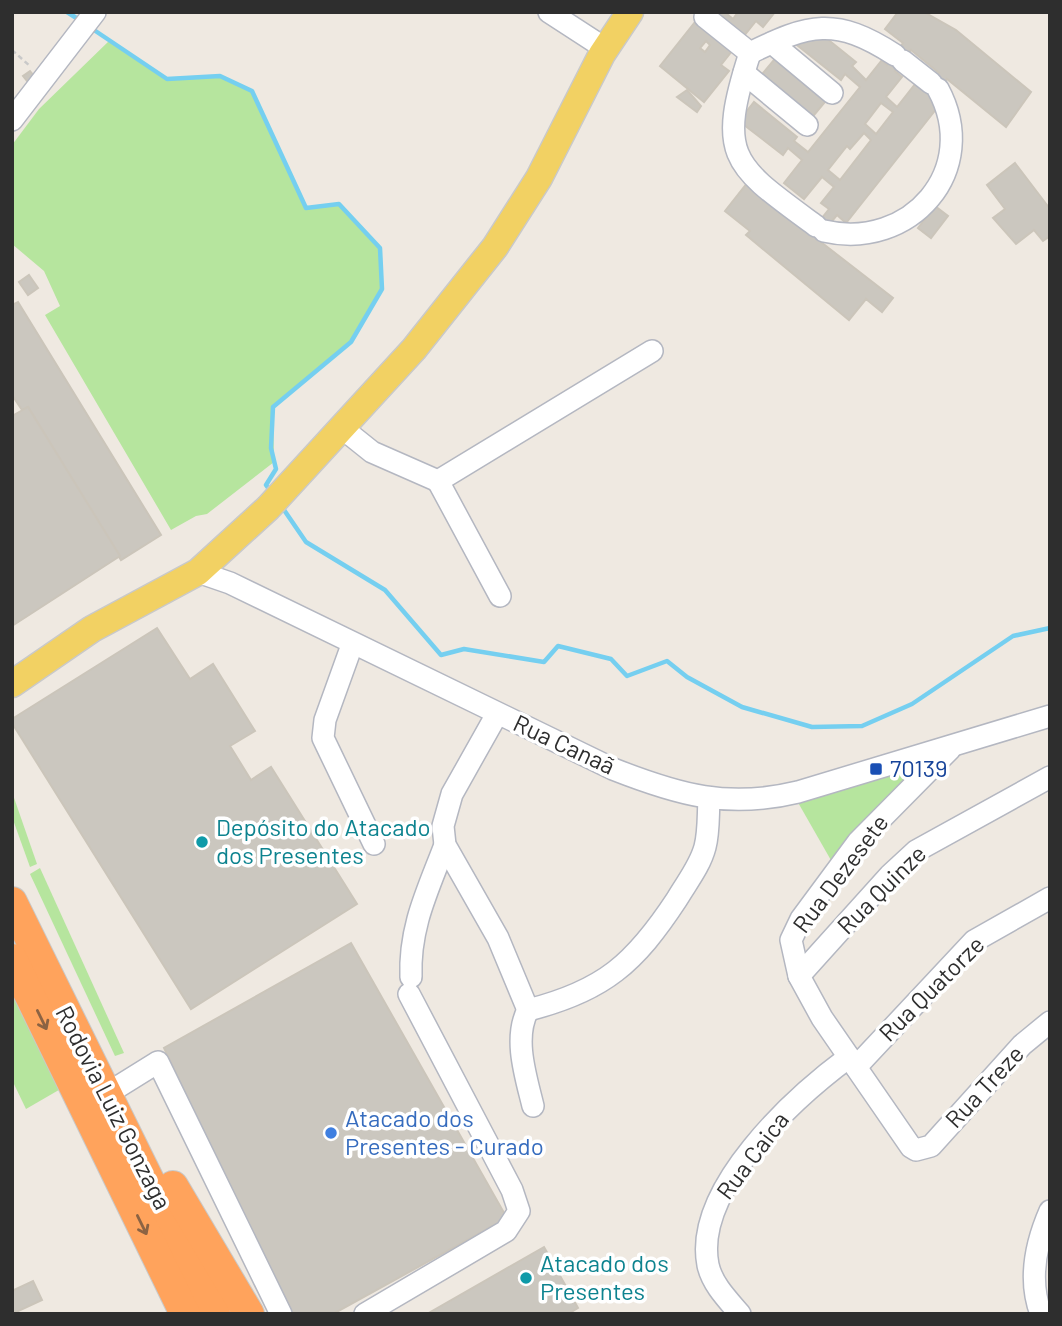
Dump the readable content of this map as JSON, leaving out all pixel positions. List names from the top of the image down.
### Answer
{
  "streets": {
    "highway": ["Rodovia Luiz Gonzaga"],
    "street": [
      "Rua Canaã",
      "Rua Dezesete",
      "Rua Quinze",
      "Rua Quatorze",
      "Rua Treze",
      "Rua Caica"
    ]
  },
  "crossings": [
    ["Rua Canaã", "Rua Dezesete"],
    ["Rua Dezesete", "Rua Quinze"],
    ["Rua Dezesete", "Rua Quatorze"],
    ["Rua Dezesete", "Rua Treze"],
    ["Rua Dezesete", "Rua Caica"],
    ["Rua Quatorze", "Rua Caica"]
  ],
  "places": {
    "transit": ["70139"],
    "other": ["Depósito do Atacado dos Presentes", "Atacado dos Presentes - Curado", "Atacado dos Presentes"]
  }
}
